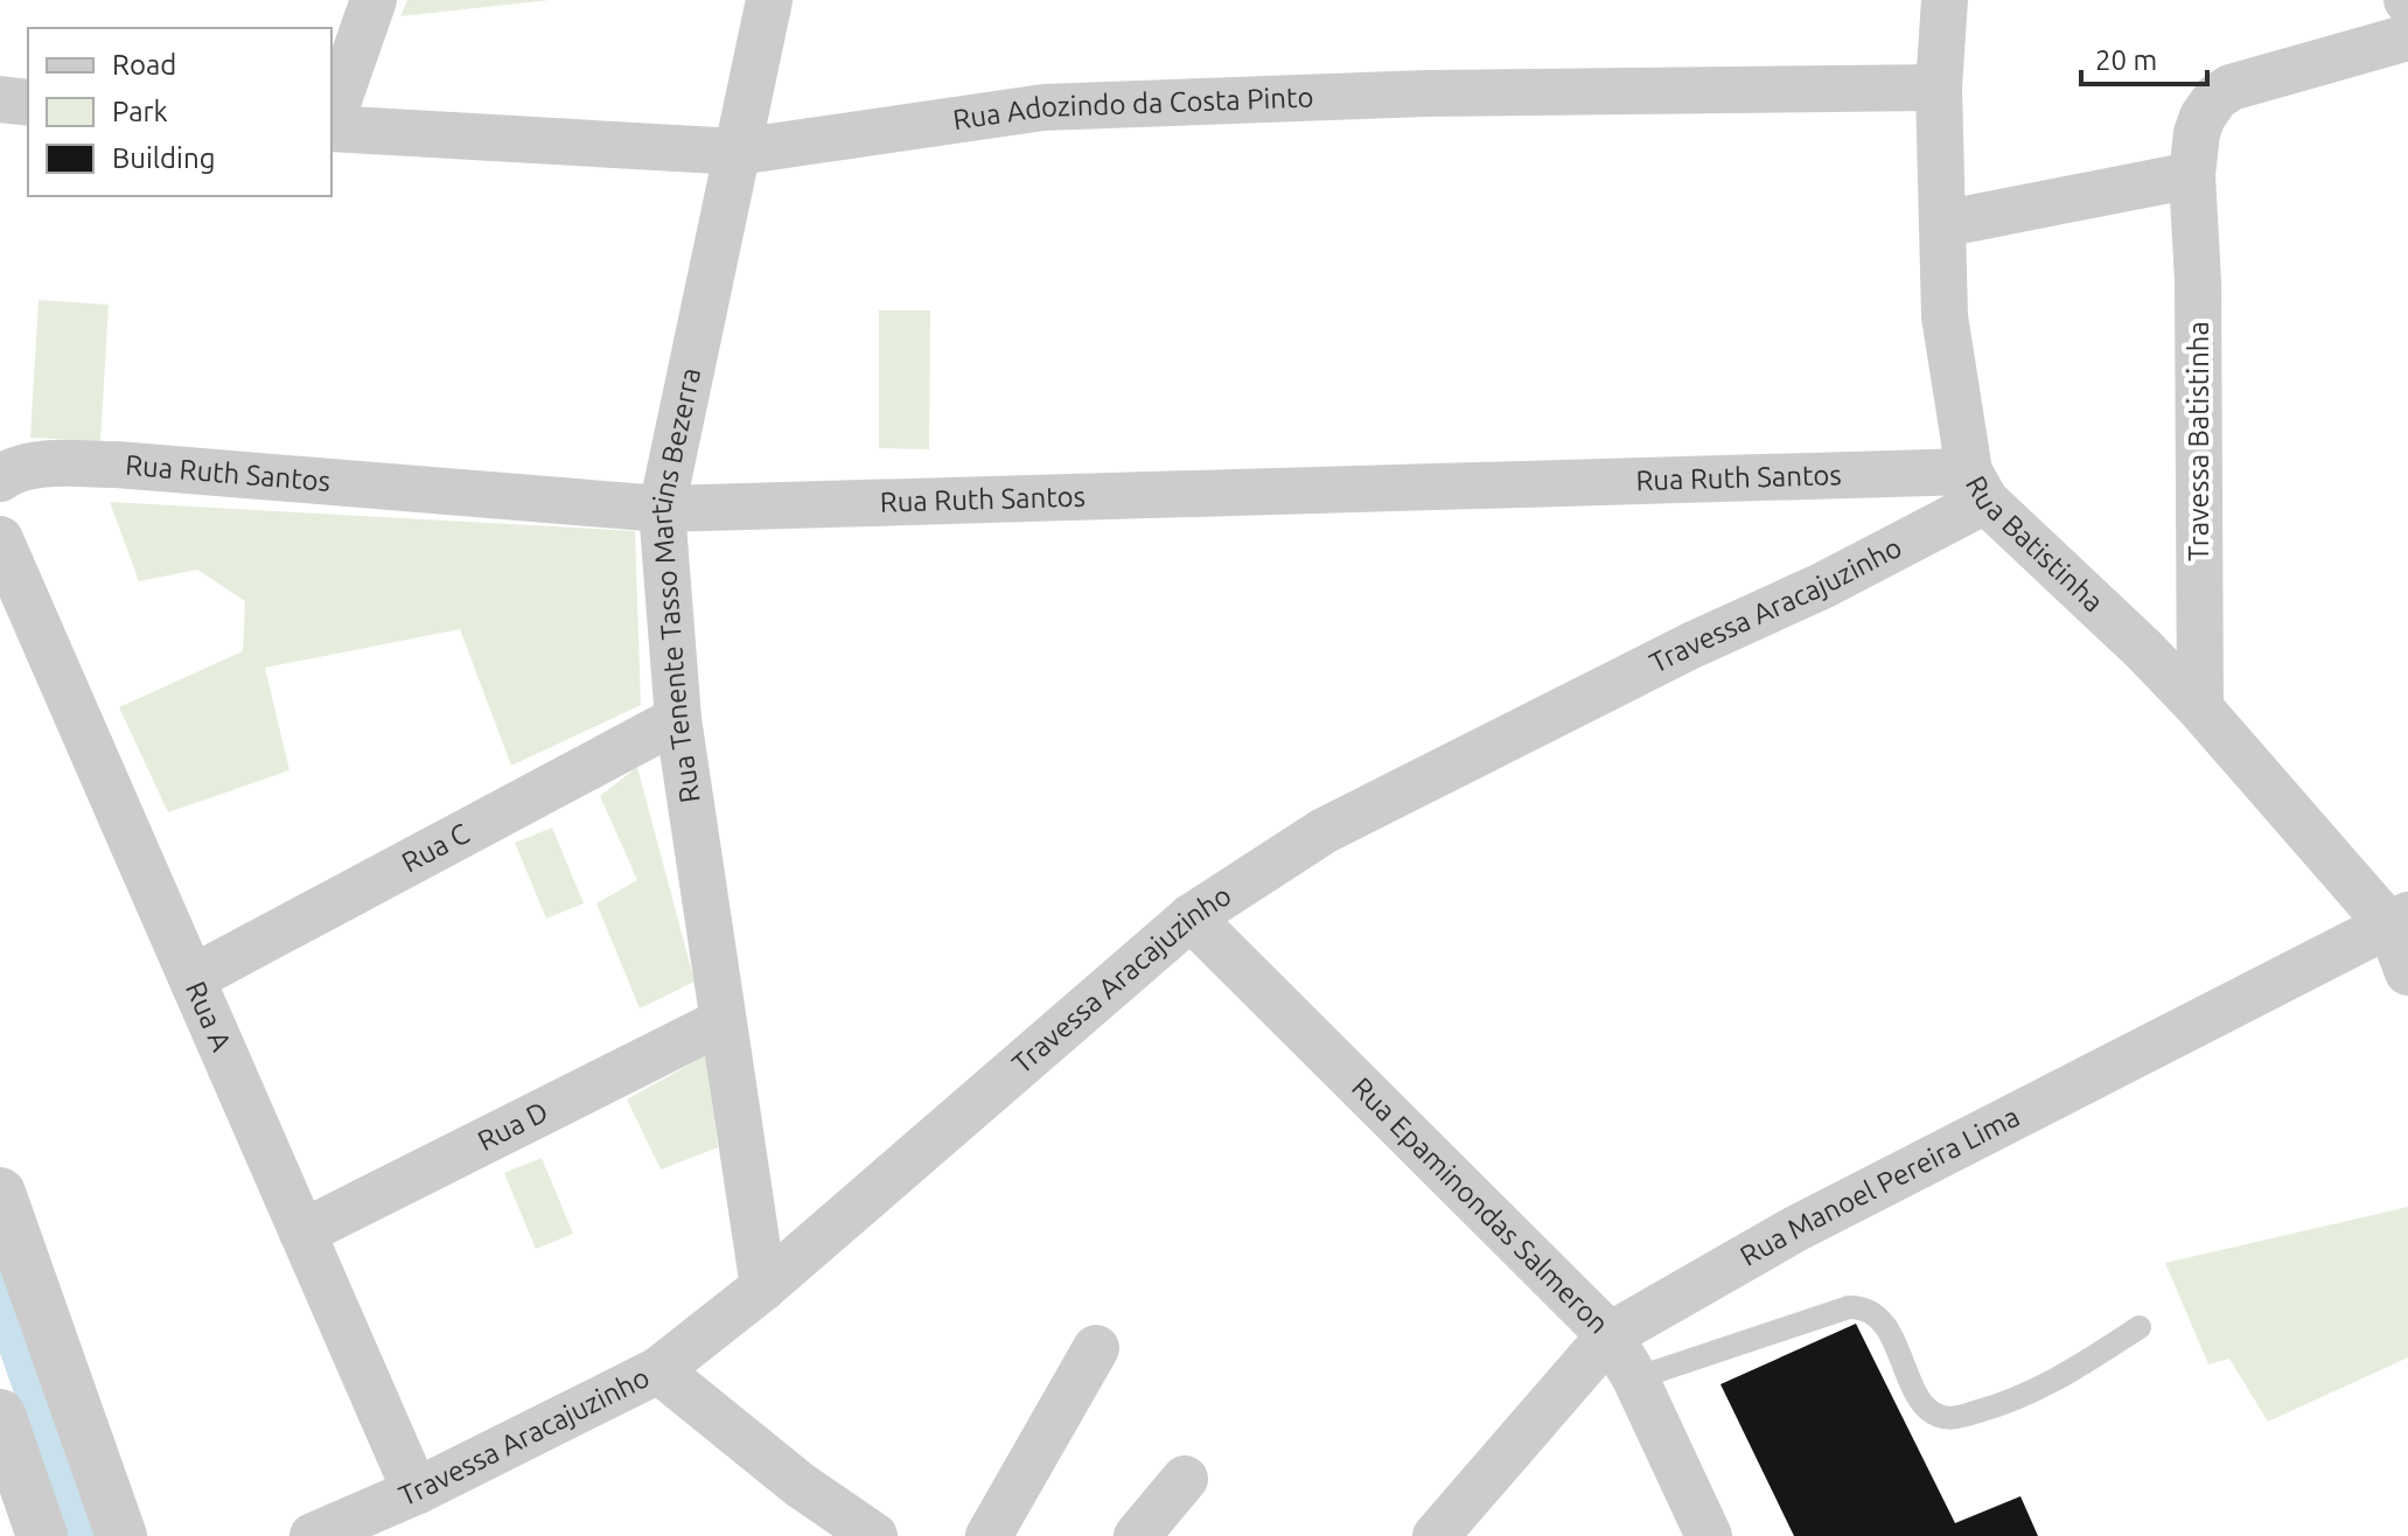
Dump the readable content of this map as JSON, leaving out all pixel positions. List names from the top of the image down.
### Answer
{
  "streets": {
    "street": [
      "Rua Adozindo da Costa Pinto",
      "Travessa Batistinha",
      "Rua Ruth Santos",
      "Rua Batistinha",
      "Rua Tenente Tasso Martins Bezerra",
      "Travessa Aracajuzinho",
      "Rua C",
      "Rua A",
      "Rua D",
      "Rua Manoel Pereira Lima",
      "Rua Epaminondas Salmeron"
    ]
  },
  "crossings": [
    ["Rua Adozindo da Costa Pinto", "Rua Batistinha"],
    ["Rua Adozindo da Costa Pinto", "Rua Tenente Tasso Martins Bezerra"],
    ["Travessa Batistinha", "Rua Batistinha"],
    ["Rua Ruth Santos", "Rua Batistinha"],
    ["Rua Ruth Santos", "Rua Tenente Tasso Martins Bezerra"],
    ["Rua Ruth Santos", "Travessa Aracajuzinho"],
    ["Rua Batistinha", "Travessa Aracajuzinho"],
    ["Rua Batistinha", "Rua Manoel Pereira Lima"],
    ["Rua Tenente Tasso Martins Bezerra", "Travessa Aracajuzinho"],
    ["Rua Tenente Tasso Martins Bezerra", "Rua C"],
    ["Rua Tenente Tasso Martins Bezerra", "Rua D"],
    ["Travessa Aracajuzinho", "Rua A"],
    ["Travessa Aracajuzinho", "Rua Epaminondas Salmeron"],
    ["Rua C", "Rua A"],
    ["Rua A", "Rua D"],
    ["Rua Manoel Pereira Lima", "Rua Epaminondas Salmeron"]
  ],
  "legend": ["Road", "Park", "Building"],
  "scale_bar": "20 m"
}
